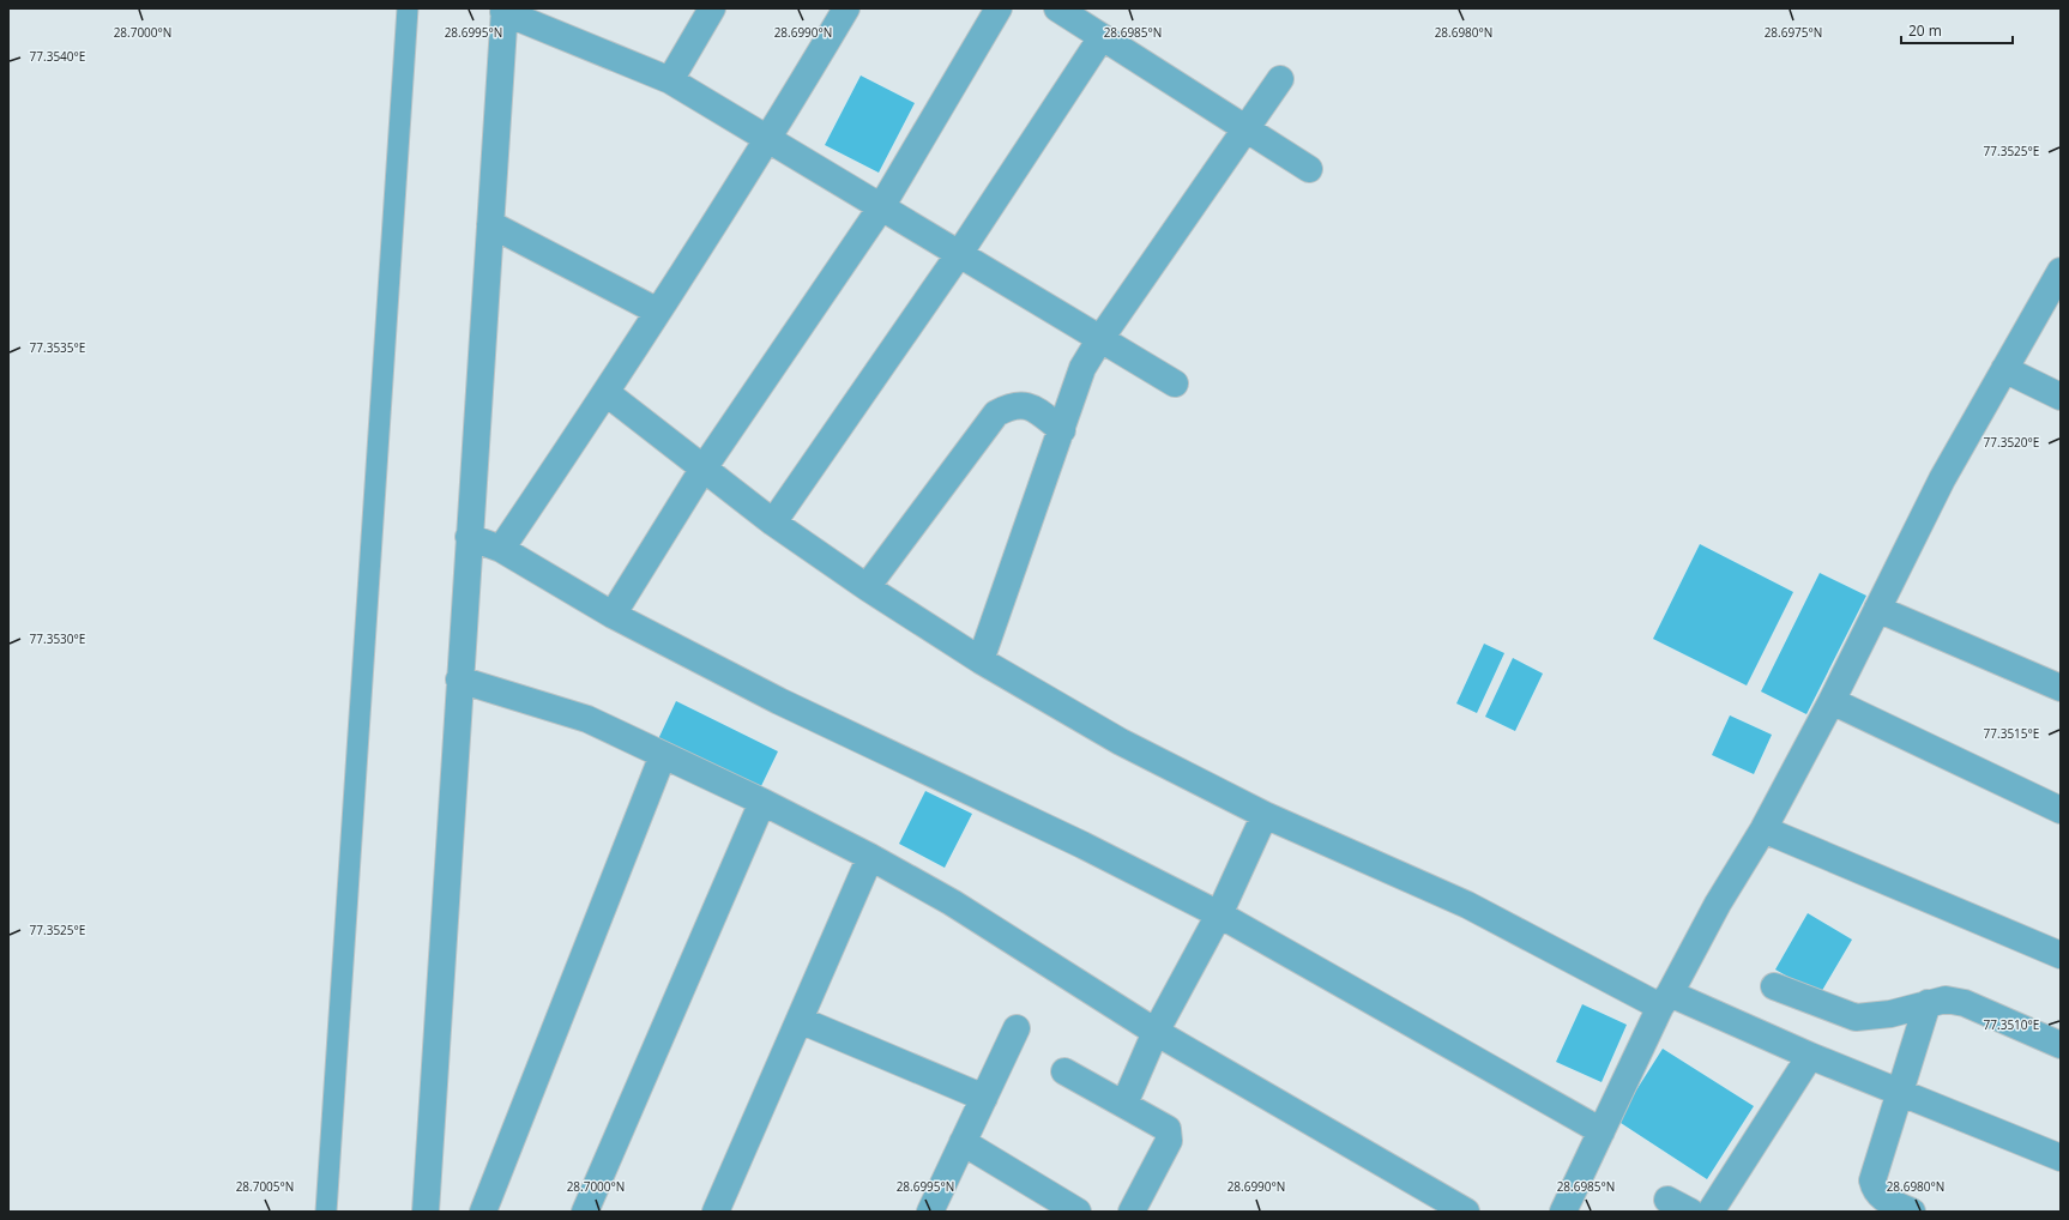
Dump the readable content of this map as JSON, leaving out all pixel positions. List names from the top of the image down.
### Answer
{
  "scale_bar": "20 m",
  "coordinates": [
    "28.6985°N",
    "28.7000°N",
    "28.6995°N",
    "28.6990°N",
    "28.6980°N",
    "28.6975°N",
    "77.3540°E",
    "77.3525°E",
    "77.3535°E",
    "77.3520°E",
    "77.3530°E",
    "77.3515°E",
    "77.3510°E",
    "28.7005°N"
  ]
}
